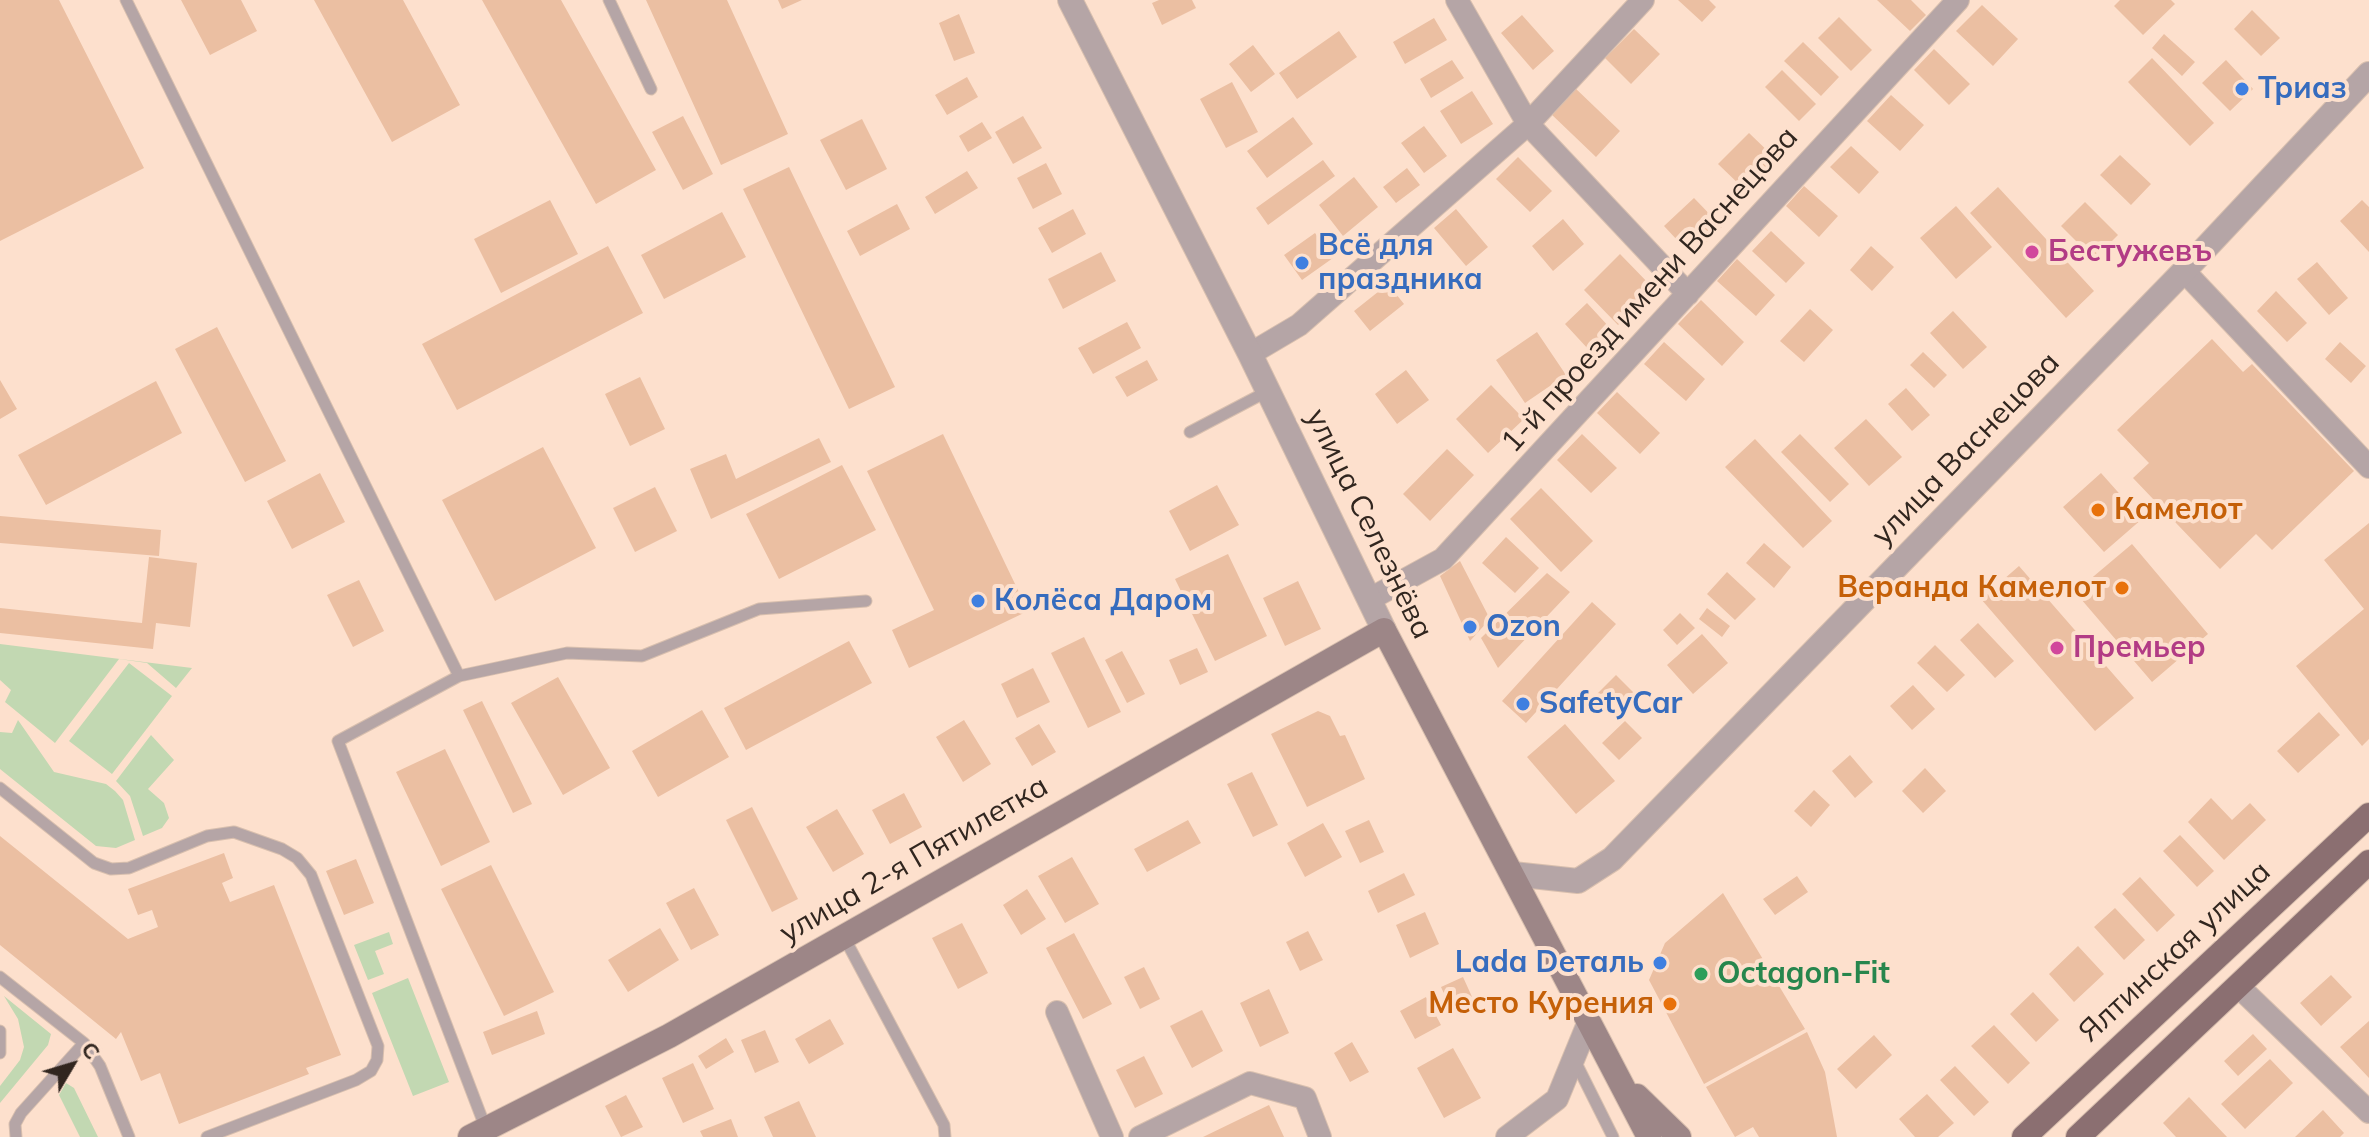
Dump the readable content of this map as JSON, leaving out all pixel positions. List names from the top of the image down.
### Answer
{
  "streets": {
    "main road": ["улица Селезнёва", "улица 2-я Пятилетка", "Ялтинская улица"],
    "street": ["1-й проезд имени Васнецова", "улица Васнецова"]
  },
  "crossings": [
    ["1-й проезд имени Васнецова", "улица Селезнёва"],
    ["улица Васнецова", "улица Селезнёва"],
    ["улица Селезнёва", "улица 2-я Пятилетка"]
  ],
  "places": [
    "Триаз",
    "Бестужевъ",
    "Всё для праздника",
    "Камелот",
    "Веранда Камелот",
    "Колёса Даром",
    "Ozon",
    "Премьер",
    "SafetyCar",
    "Lada Dеталь",
    "Octagon-Fit",
    "Место Курения"
  ],
  "north": "top right"
}
